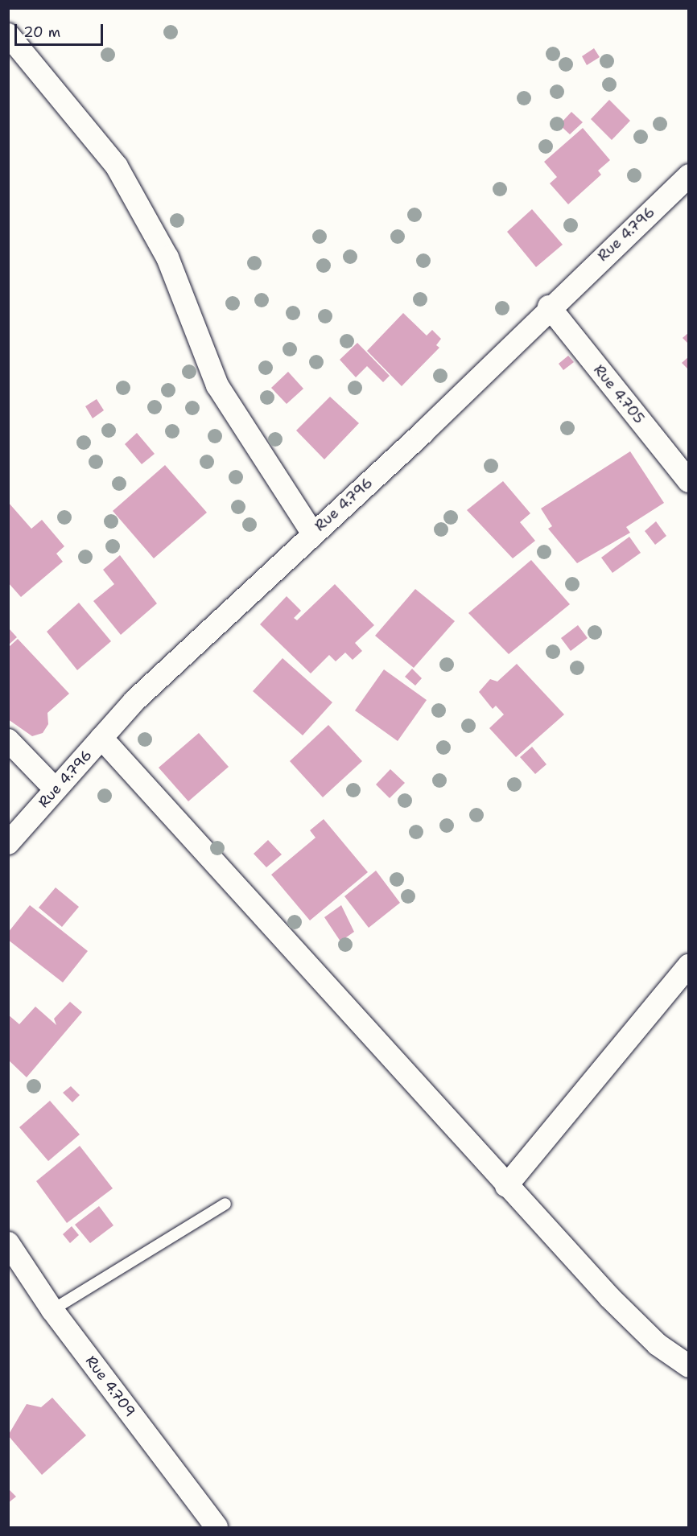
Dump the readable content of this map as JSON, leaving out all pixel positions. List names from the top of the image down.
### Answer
{
  "streets": {
    "street": ["Rue 4.796", "Rue 4.705", "Rue 4.709"]
  },
  "crossings": [
    ["Rue 4.796", "Rue 4.705"]
  ],
  "scale_bar": "20 m"
}
